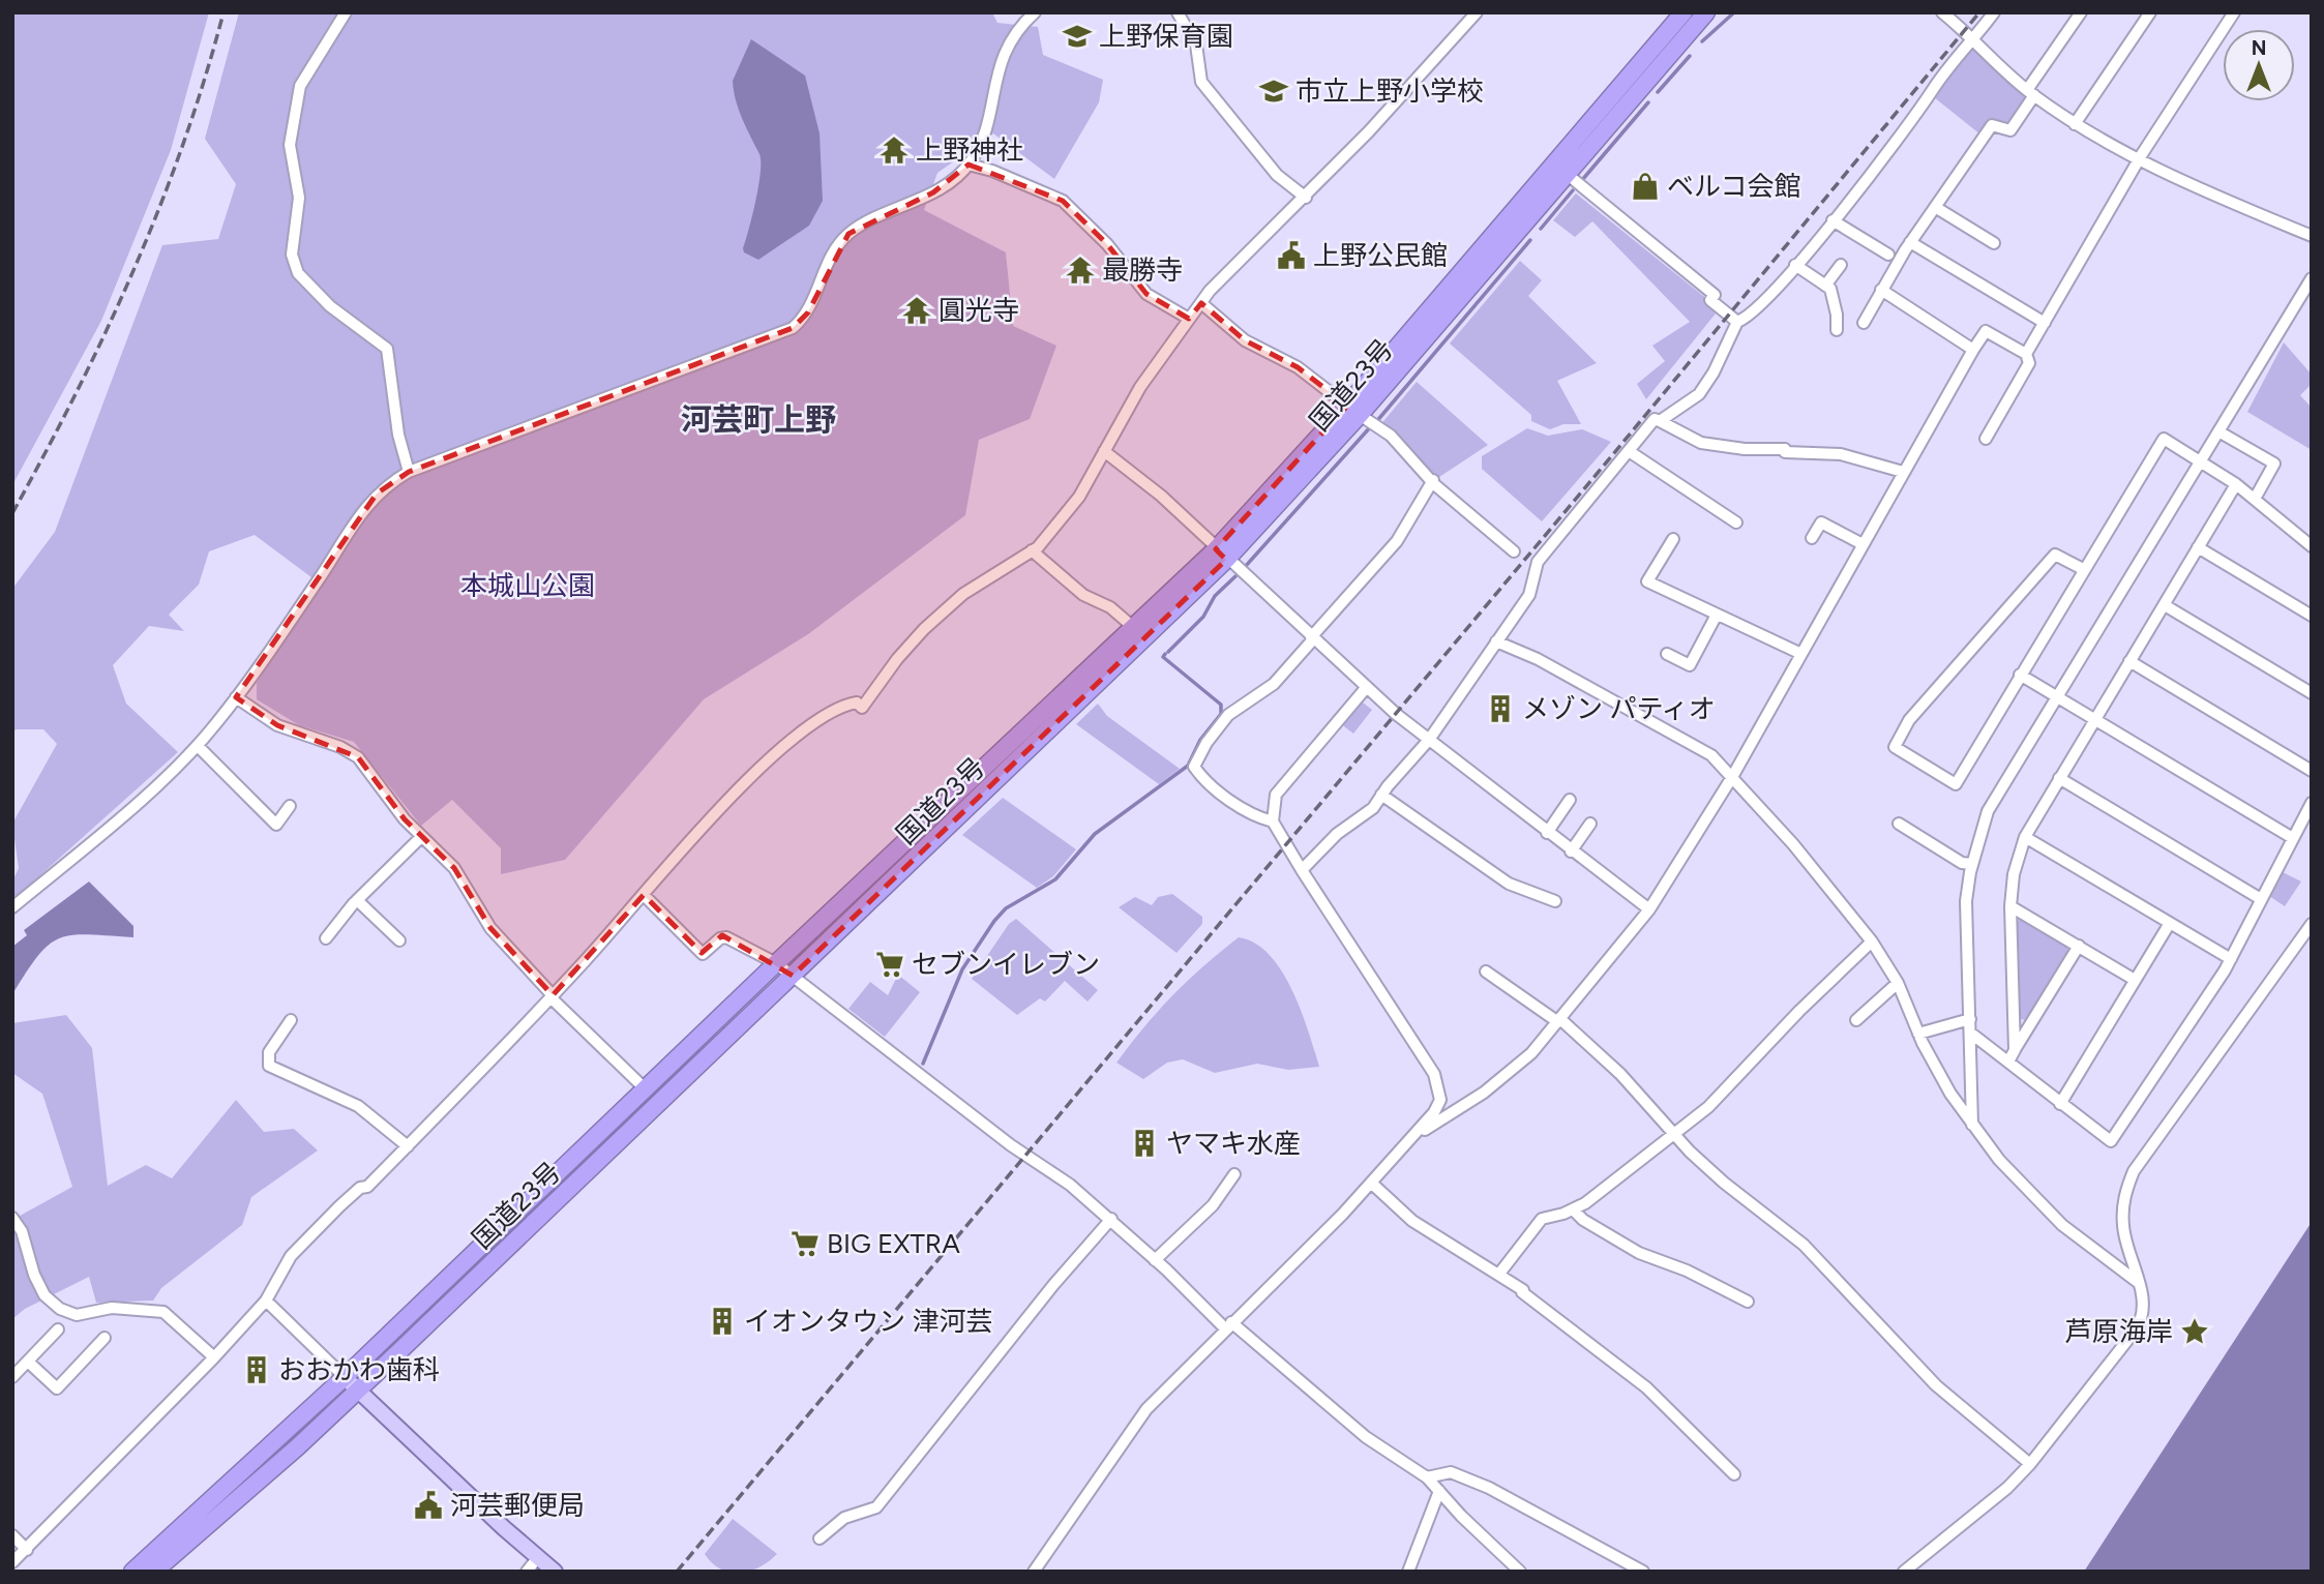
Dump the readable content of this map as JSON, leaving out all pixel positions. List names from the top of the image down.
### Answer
{
  "streets": {
    "highway": ["国道23号"]
  },
  "districts": ["河芸町上野"],
  "parks": ["本城山公園"],
  "places": {
    "school or university": ["上野保育園", "市立上野小学校"],
    "temple": ["上野神社", "最勝寺", "圓光寺"],
    "shop": ["ベルコ会館"],
    "public building": ["上野公民館", "河芸郵便局"],
    "building": [
      "メゾン パティオ",
      "ヤマキ水産",
      "イオンタウン 津河芸",
      "おおかわ歯科"
    ],
    "supermarket": ["セブンイレブン", "BIG EXTRA"],
    "place": ["芦原海岸"]
  },
  "north": "top"
}
